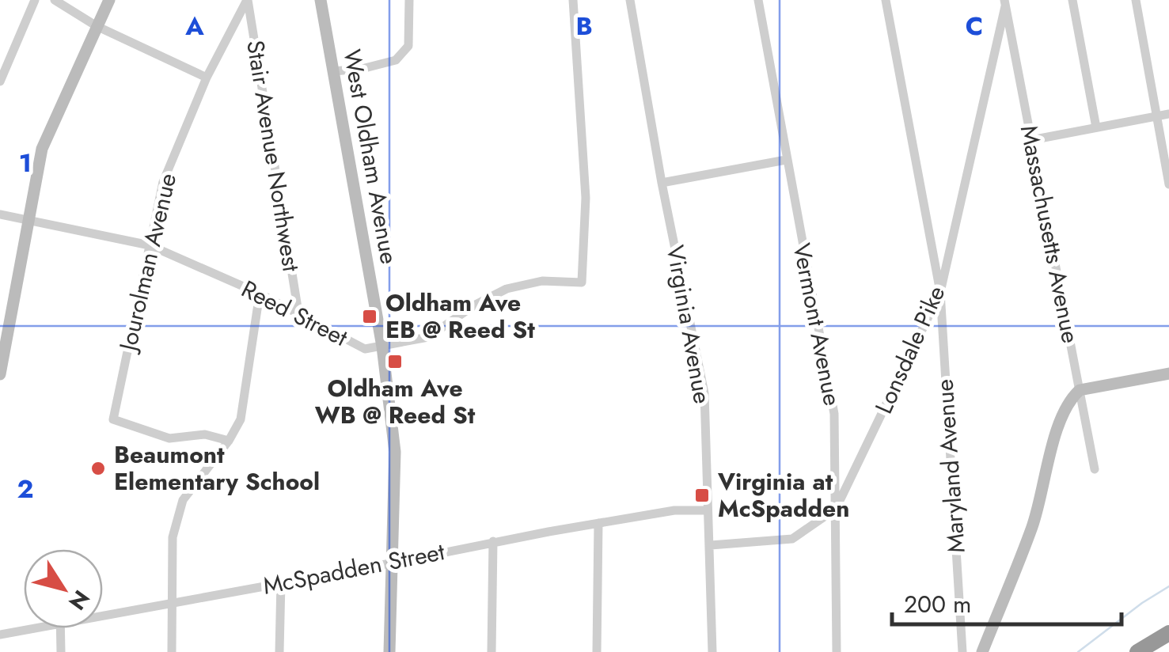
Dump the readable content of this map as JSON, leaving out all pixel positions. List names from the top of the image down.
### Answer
{
  "streets": {
    "street": [
      "Stair Avenue Northwest",
      "West Oldham Avenue",
      "Massachusetts Avenue",
      "Jourolman Avenue",
      "Reed Street",
      "Virginia Avenue",
      "Vermont Avenue",
      "Lonsdale Pike",
      "Maryland Avenue",
      "McSpadden Street"
    ]
  },
  "crossings": [
    ["Stair Avenue Northwest", "Jourolman Avenue"],
    ["Stair Avenue Northwest", "Reed Street"],
    ["West Oldham Avenue", "Reed Street"],
    ["West Oldham Avenue", "McSpadden Street"],
    ["Massachusetts Avenue", "Lonsdale Pike"],
    ["Jourolman Avenue", "Reed Street"],
    ["Virginia Avenue", "Lonsdale Pike"],
    ["Virginia Avenue", "McSpadden Street"],
    ["Vermont Avenue", "Lonsdale Pike"],
    ["Lonsdale Pike", "Maryland Avenue"]
  ],
  "places": {
    "transit": ["Oldham Ave EB @ Reed St", "Oldham Ave WB @ Reed St", "Virginia at McSpadden"],
    "other": ["Beaumont Elementary School"]
  },
  "scale_bar": "200 m",
  "north": "bottom right",
  "grid": {
    "columns": ["A", "B", "C"],
    "rows": ["1", "2"]
  }
}
